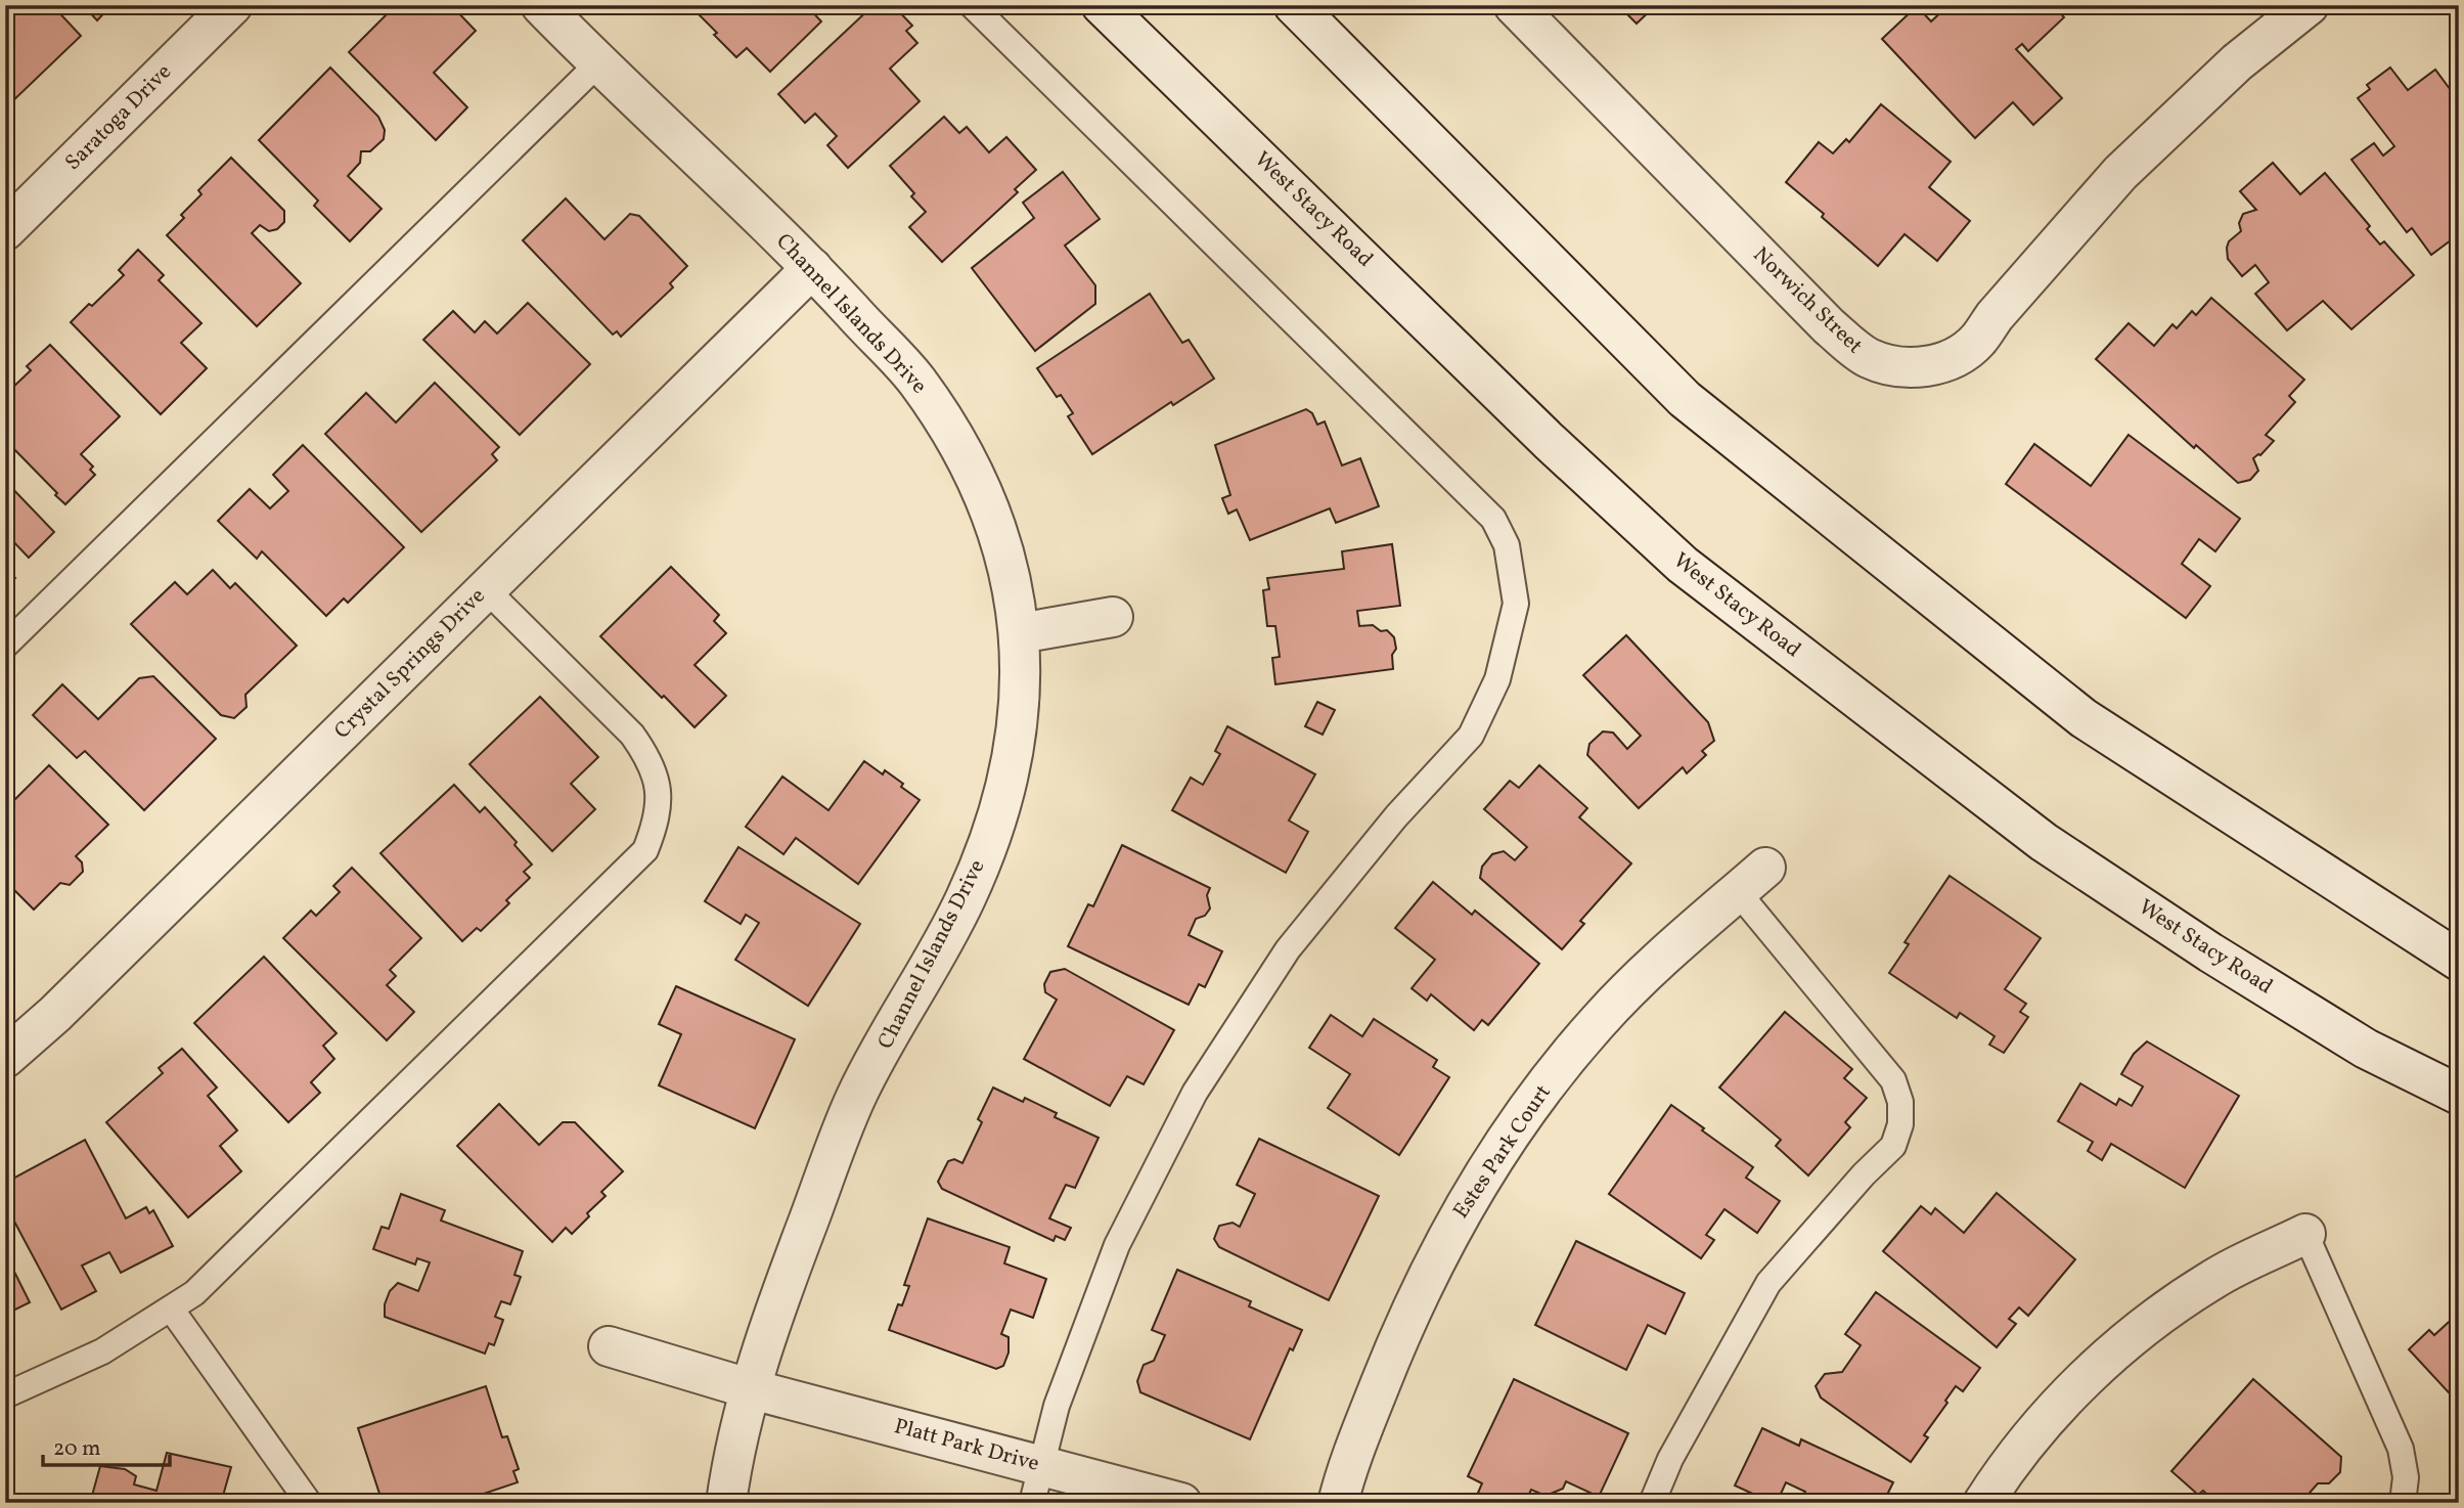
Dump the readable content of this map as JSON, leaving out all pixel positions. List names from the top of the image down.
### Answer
{
  "streets": {
    "street": [
      "Saratoga Drive",
      "West Stacy Road",
      "Norwich Street",
      "Channel Islands Drive",
      "Crystal Springs Drive",
      "Estes Park Court",
      "Platt Park Drive"
    ]
  },
  "crossings": [
    ["Channel Islands Drive", "Crystal Springs Drive"],
    ["Channel Islands Drive", "Platt Park Drive"]
  ],
  "scale_bar": "20 m"
}
